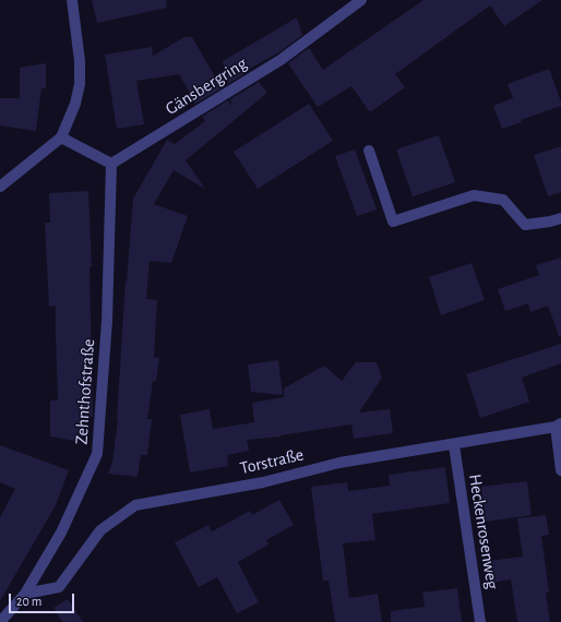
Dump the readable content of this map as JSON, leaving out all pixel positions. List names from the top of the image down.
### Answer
{
  "streets": {
    "street": [
      "Gänsbergring",
      "Zehnthofstraße",
      "Torstraße",
      "Heckenrosenweg"
    ]
  },
  "crossings": [
    ["Gänsbergring", "Zehnthofstraße"],
    ["Zehnthofstraße", "Torstraße"],
    ["Torstraße", "Heckenrosenweg"]
  ],
  "scale_bar": "20 m"
}
